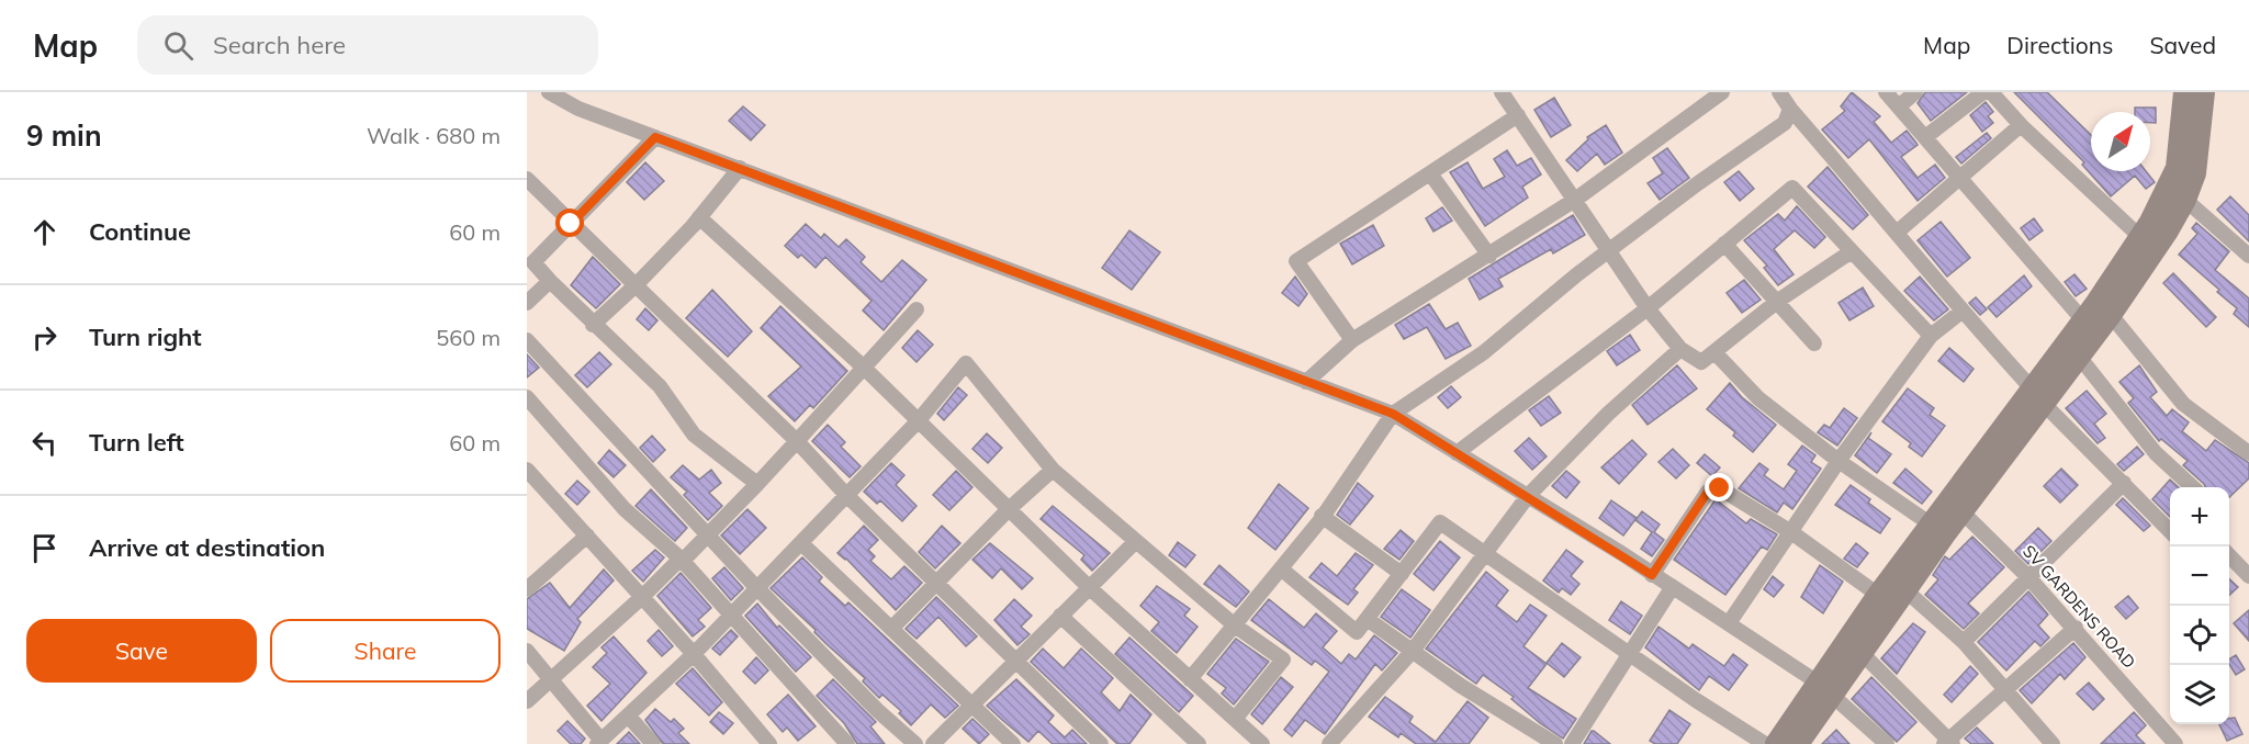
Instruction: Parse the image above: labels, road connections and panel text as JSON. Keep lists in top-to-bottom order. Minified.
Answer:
{"streets":{"street":["SV GARDENS ROAD"]},"north":"top right","page":{"header":"Map","search":"Search here","nav":["Map","Directions","Saved"],"heading":["9 min","Walk · 680 m"],"list":[["Continue","60 m"],["Turn right","560 m"],["Turn left","60 m"],"Arrive at destination"],"map_buttons":["+","−"],"buttons":["Save","Share"]}}
